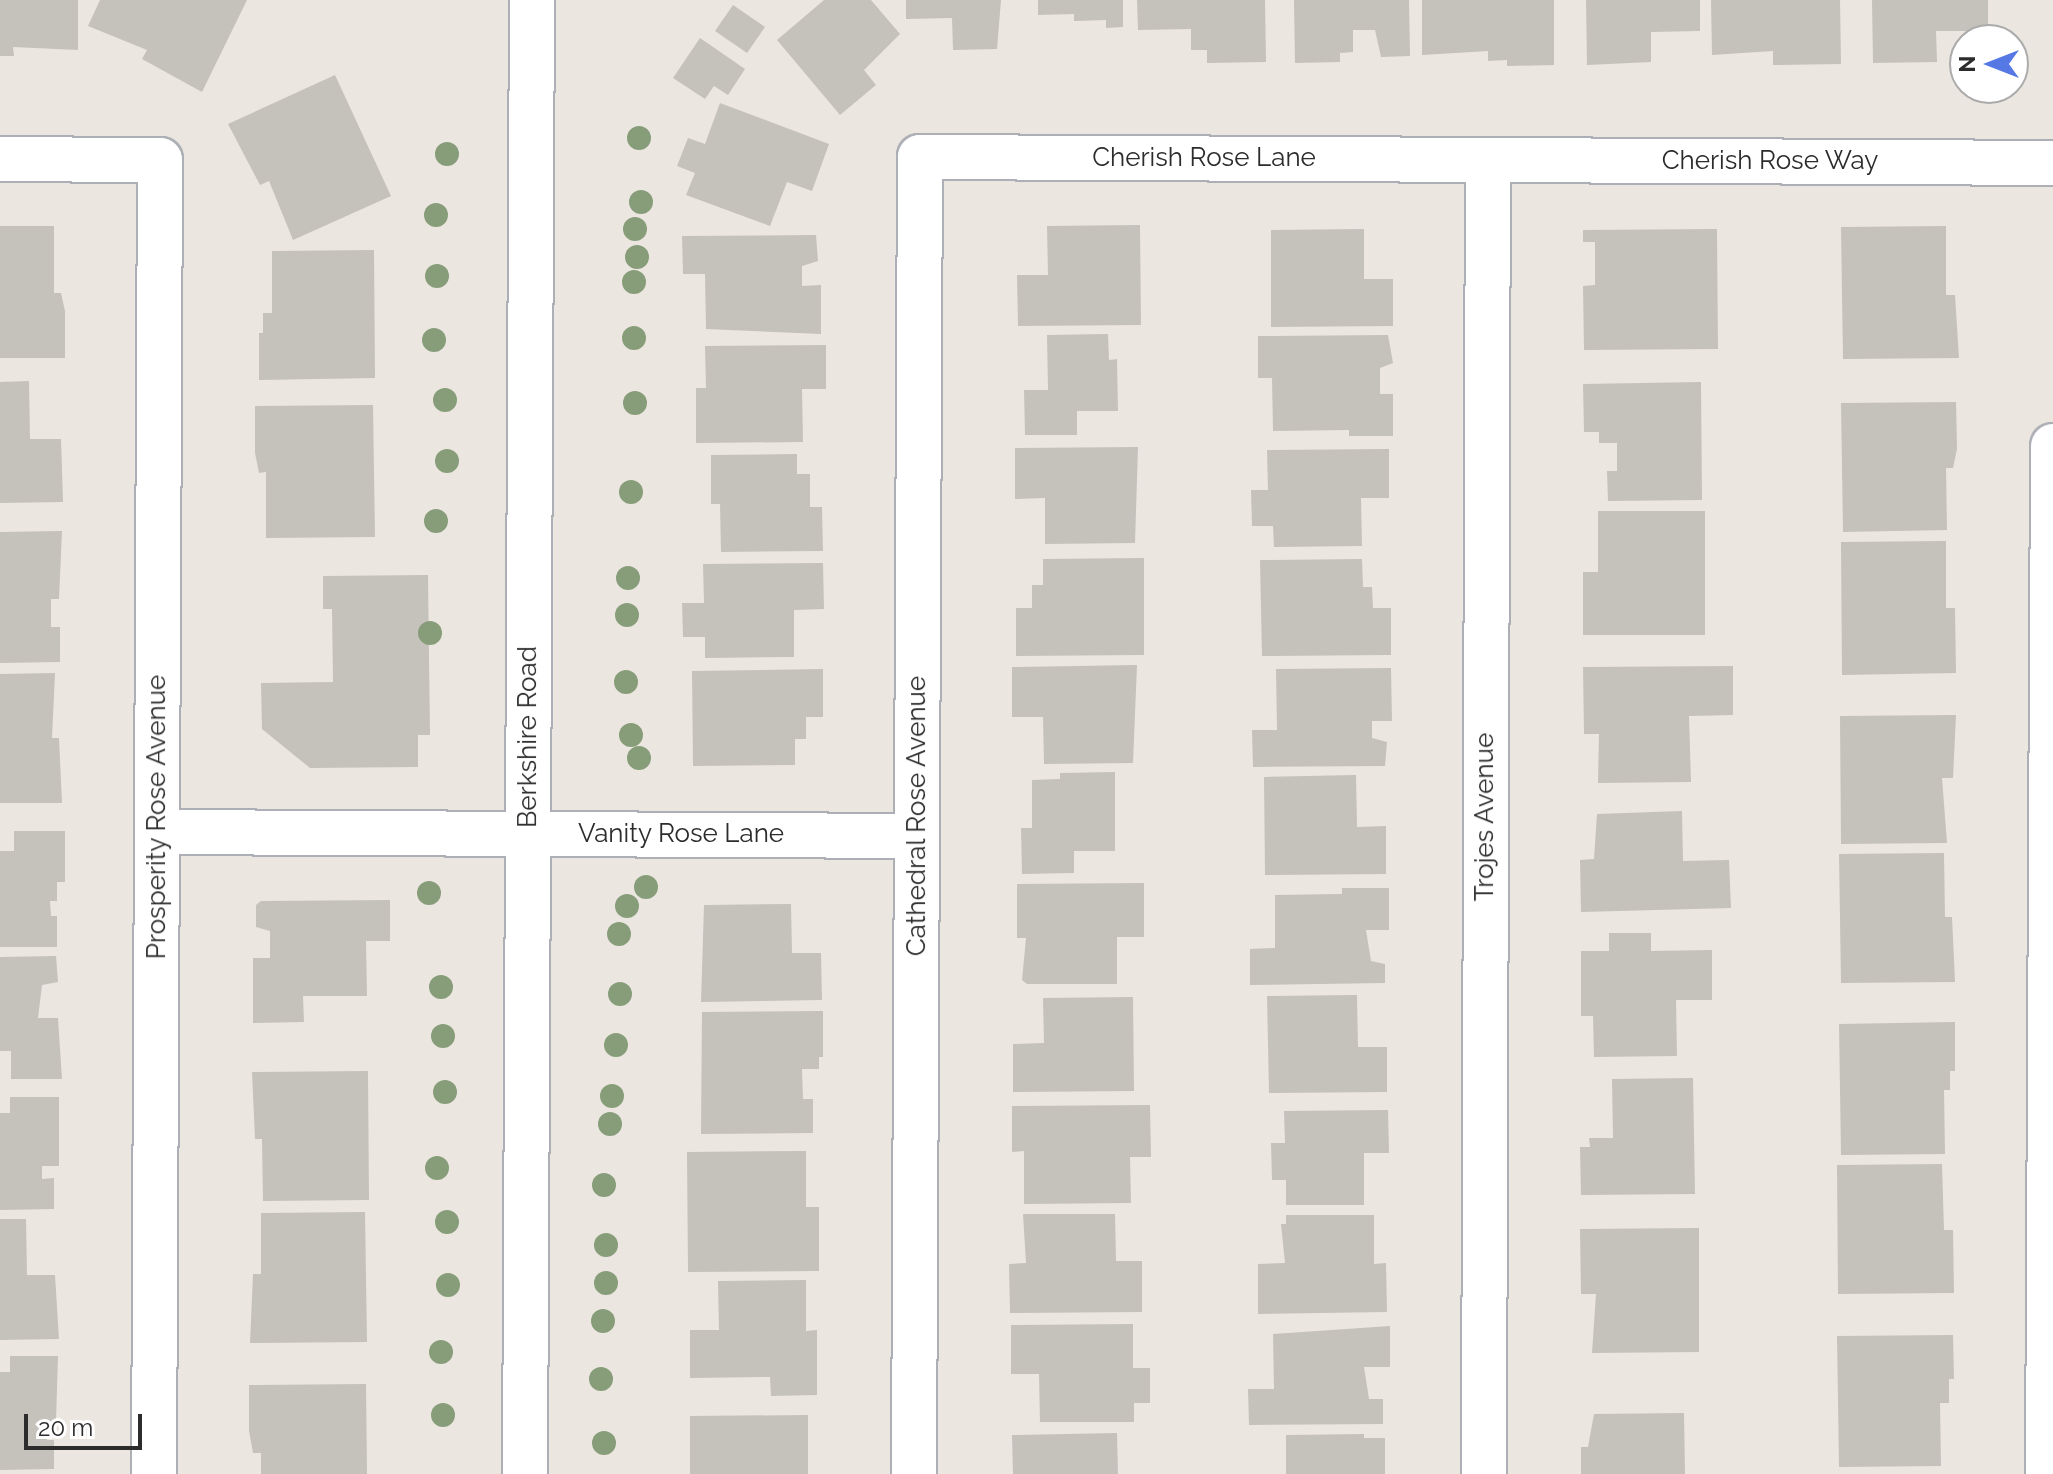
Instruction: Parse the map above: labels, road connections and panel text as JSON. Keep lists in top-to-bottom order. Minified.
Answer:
{"streets":{"street":["Cherish Rose Lane","Cherish Rose Way","Berkshire Road","Cathedral Rose Avenue","Prosperity Rose Avenue","Trojes Avenue","Vanity Rose Lane"]},"crossings":[["Cherish Rose Lane","Cherish Rose Way"],["Cherish Rose Lane","Cathedral Rose Avenue"],["Cherish Rose Lane","Trojes Avenue"],["Cherish Rose Way","Trojes Avenue"],["Berkshire Road","Vanity Rose Lane"],["Cathedral Rose Avenue","Vanity Rose Lane"],["Prosperity Rose Avenue","Vanity Rose Lane"]],"scale_bar":"20 m","north":"left"}
